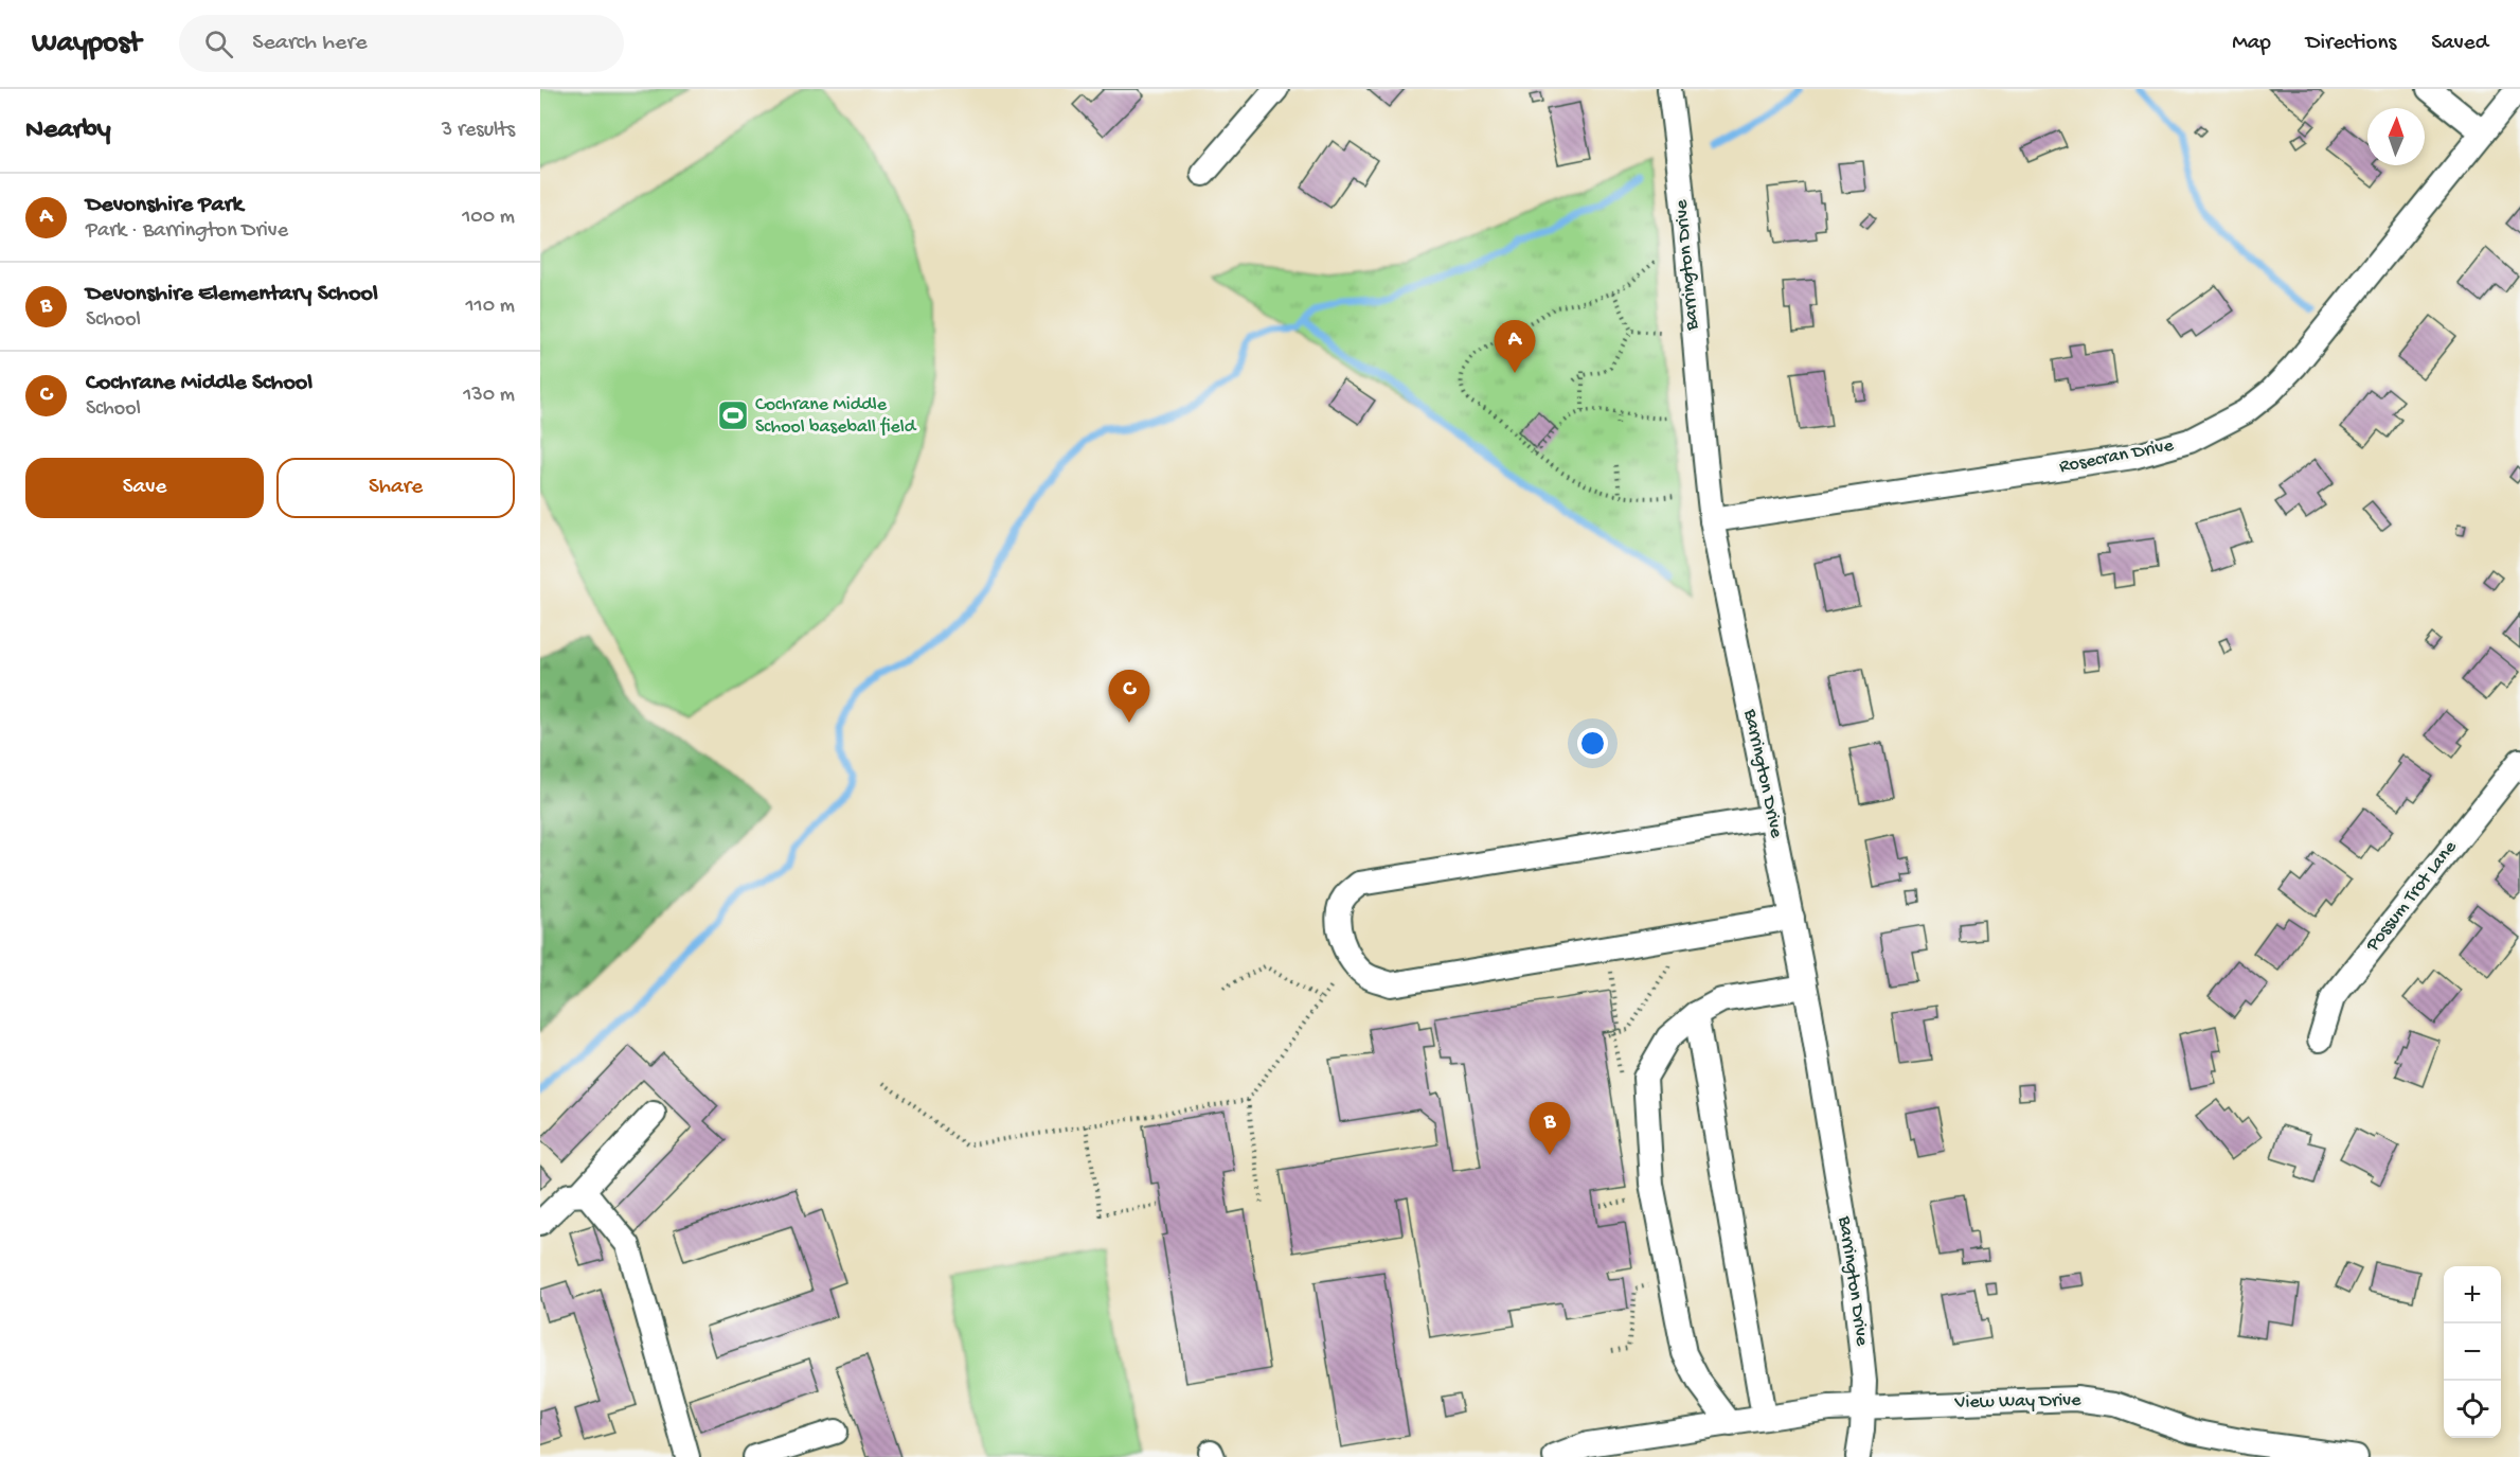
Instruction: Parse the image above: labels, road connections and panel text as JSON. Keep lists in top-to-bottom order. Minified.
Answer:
{"streets":{"street":["Barrington Drive","Rosecran Drive","Possum Trot Lane","View Way Drive"]},"crossings":[["Barrington Drive","Rosecran Drive"],["Barrington Drive","View Way Drive"]],"places":{"sports":["Cochrane Middle School baseball field"]},"north":"top","page":{"header":"Waypost","search":"Search here","nav":["Map","Directions","Saved"],"heading":["Nearby","3 results"],"list":[{"mark":"A","name":"Devonshire Park","note":"Park · Barrington Drive","value":"100 m"},{"mark":"B","name":"Devonshire Elementary School","note":"School","value":"110 m"},{"mark":"C","name":"Cochrane Middle School","note":"School","value":"130 m"}],"pins":["A","C","B"],"buttons":["Save","Share"],"map_buttons":["+","−"]}}
